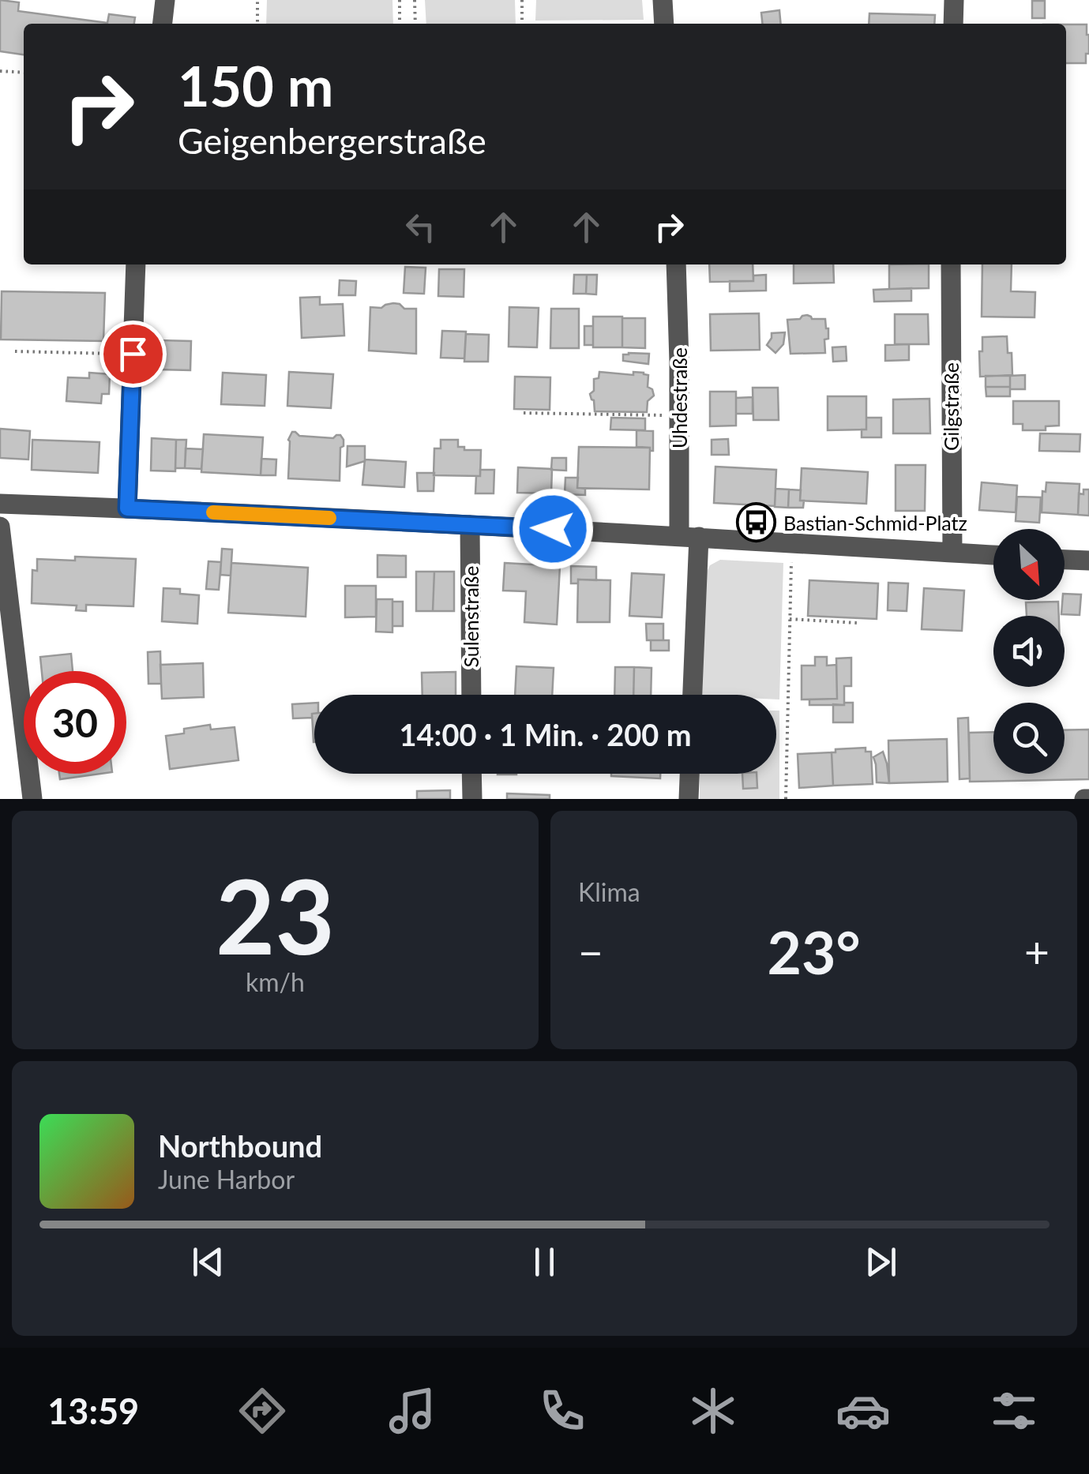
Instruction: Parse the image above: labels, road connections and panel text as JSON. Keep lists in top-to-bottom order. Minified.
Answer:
{"streets":{"street":["Uhdestraße","Gilgstraße","Sulenstraße"]},"places":{"bus stop":["Bastian-Schmid-Platz"]},"north":"bottom right","page":{"turn":["150 m","Geigenbergerstraße"],"limit":"30","trip":"14:00 · 1 Min. · 200 m","tile":[["23","km/h"],"Klima"],"heat":["−","23°","+"],"song":["Northbound","June Harbor"],"tabs":"13:59"}}
